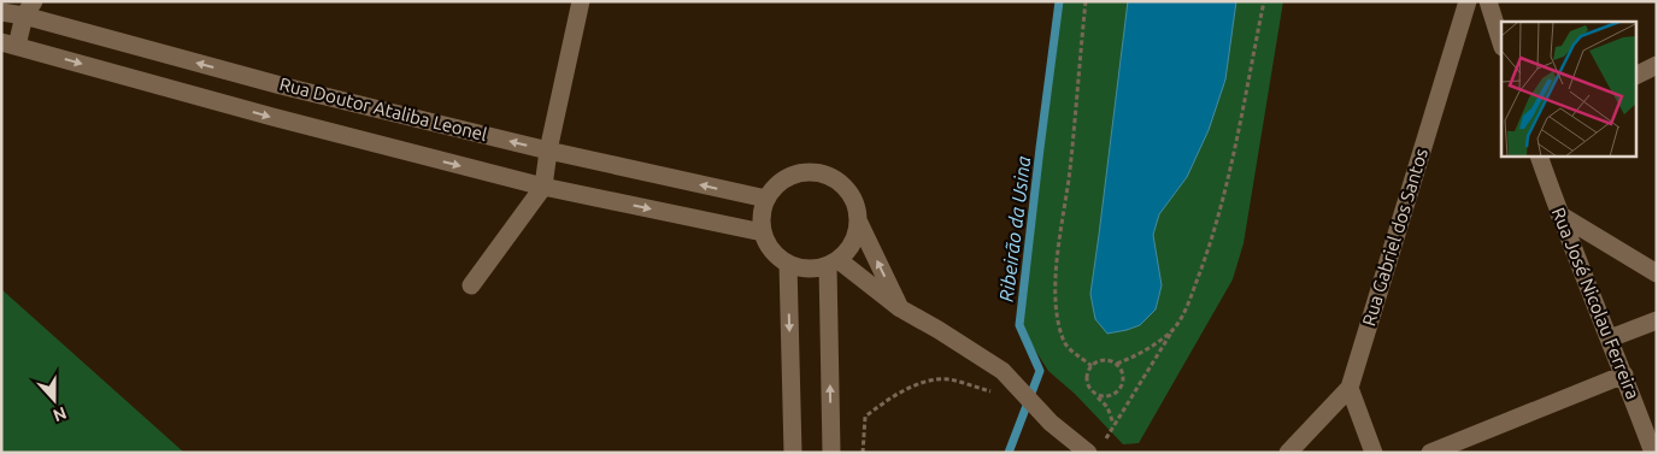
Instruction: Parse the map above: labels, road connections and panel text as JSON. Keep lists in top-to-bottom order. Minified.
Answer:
{"streets":{"street":["Rua Doutor Ataliba Leonel","Rua Gabriel dos Santos","Rua José Nicolau Ferreira"]},"water":["Ribeirão da Usina"],"north":"bottom"}
